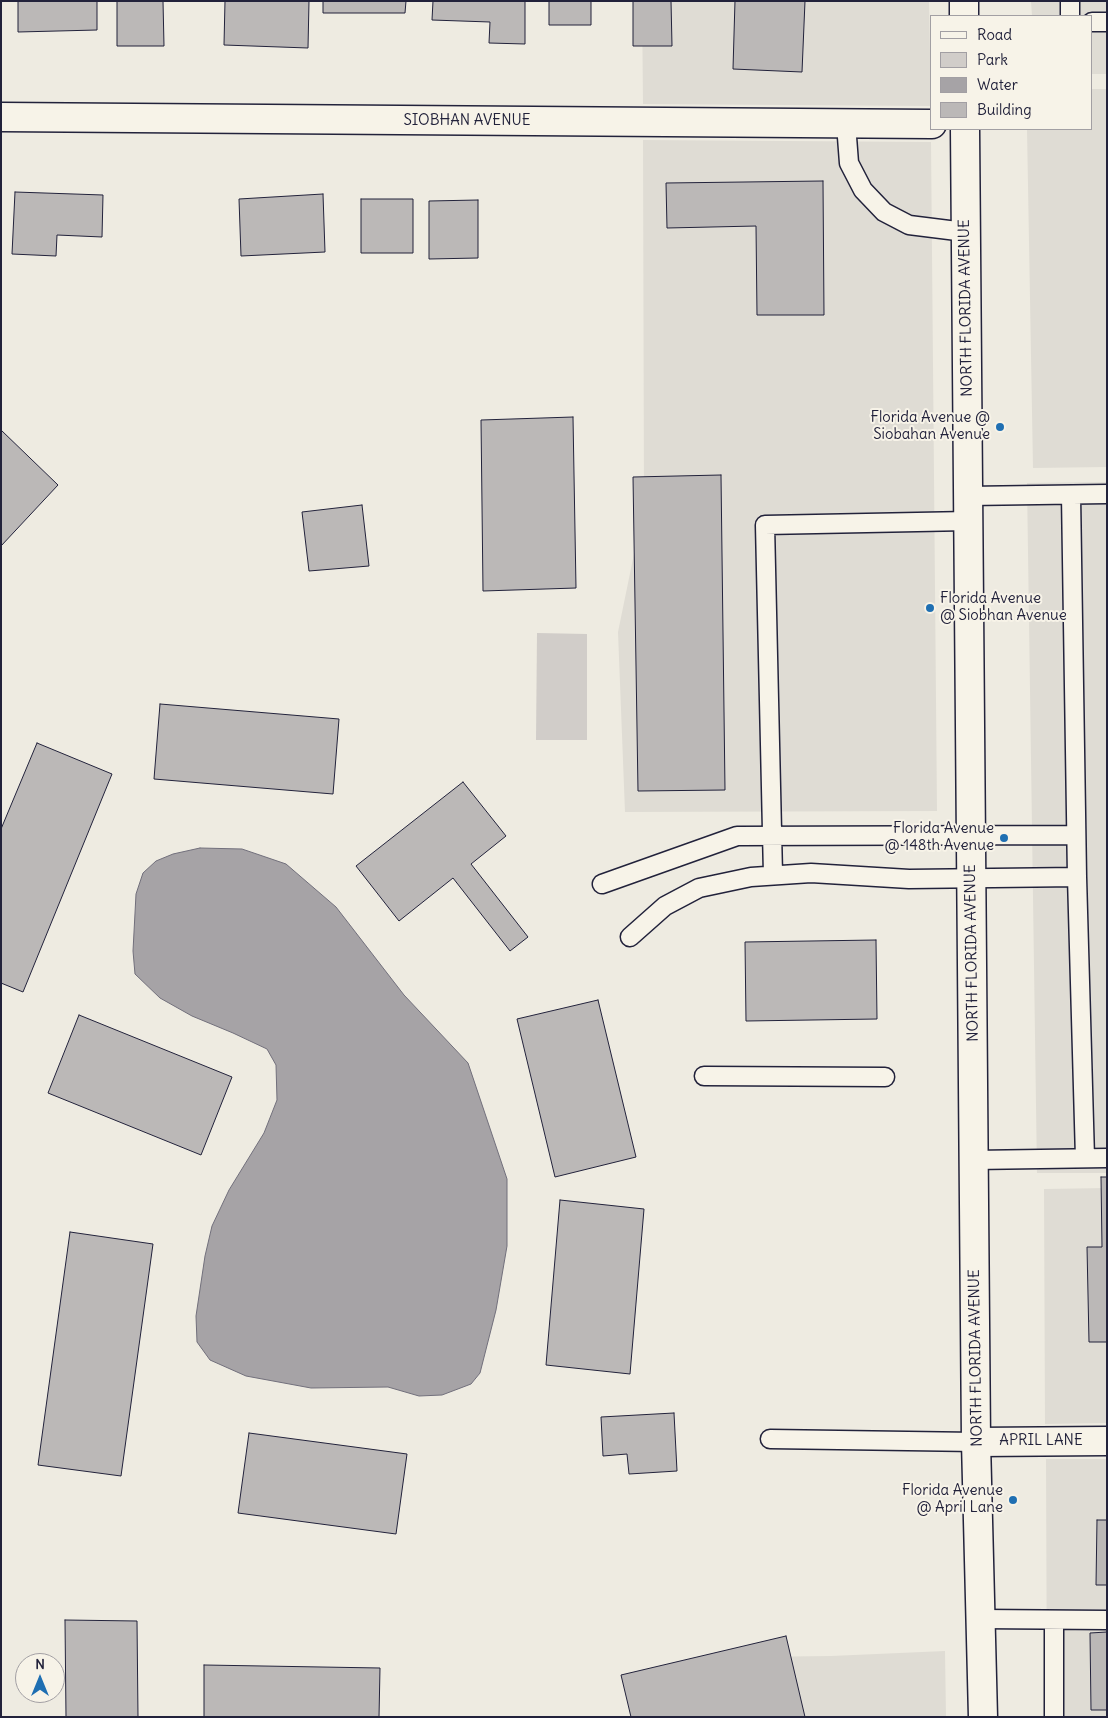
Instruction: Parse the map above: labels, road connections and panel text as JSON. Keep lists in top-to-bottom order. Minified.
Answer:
{"streets":{"main road":["SIOBHAN AVENUE","NORTH FLORIDA AVENUE","APRIL LANE"]},"crossings":[["NORTH FLORIDA AVENUE","APRIL LANE"]],"places":["Florida Avenue @ Siobahan Avenue","Florida Avenue @ Siobhan Avenue","Florida Avenue @ 148th Avenue","Florida Avenue @ April Lane"],"legend":["Road","Park","Water","Building"],"north":"top"}
